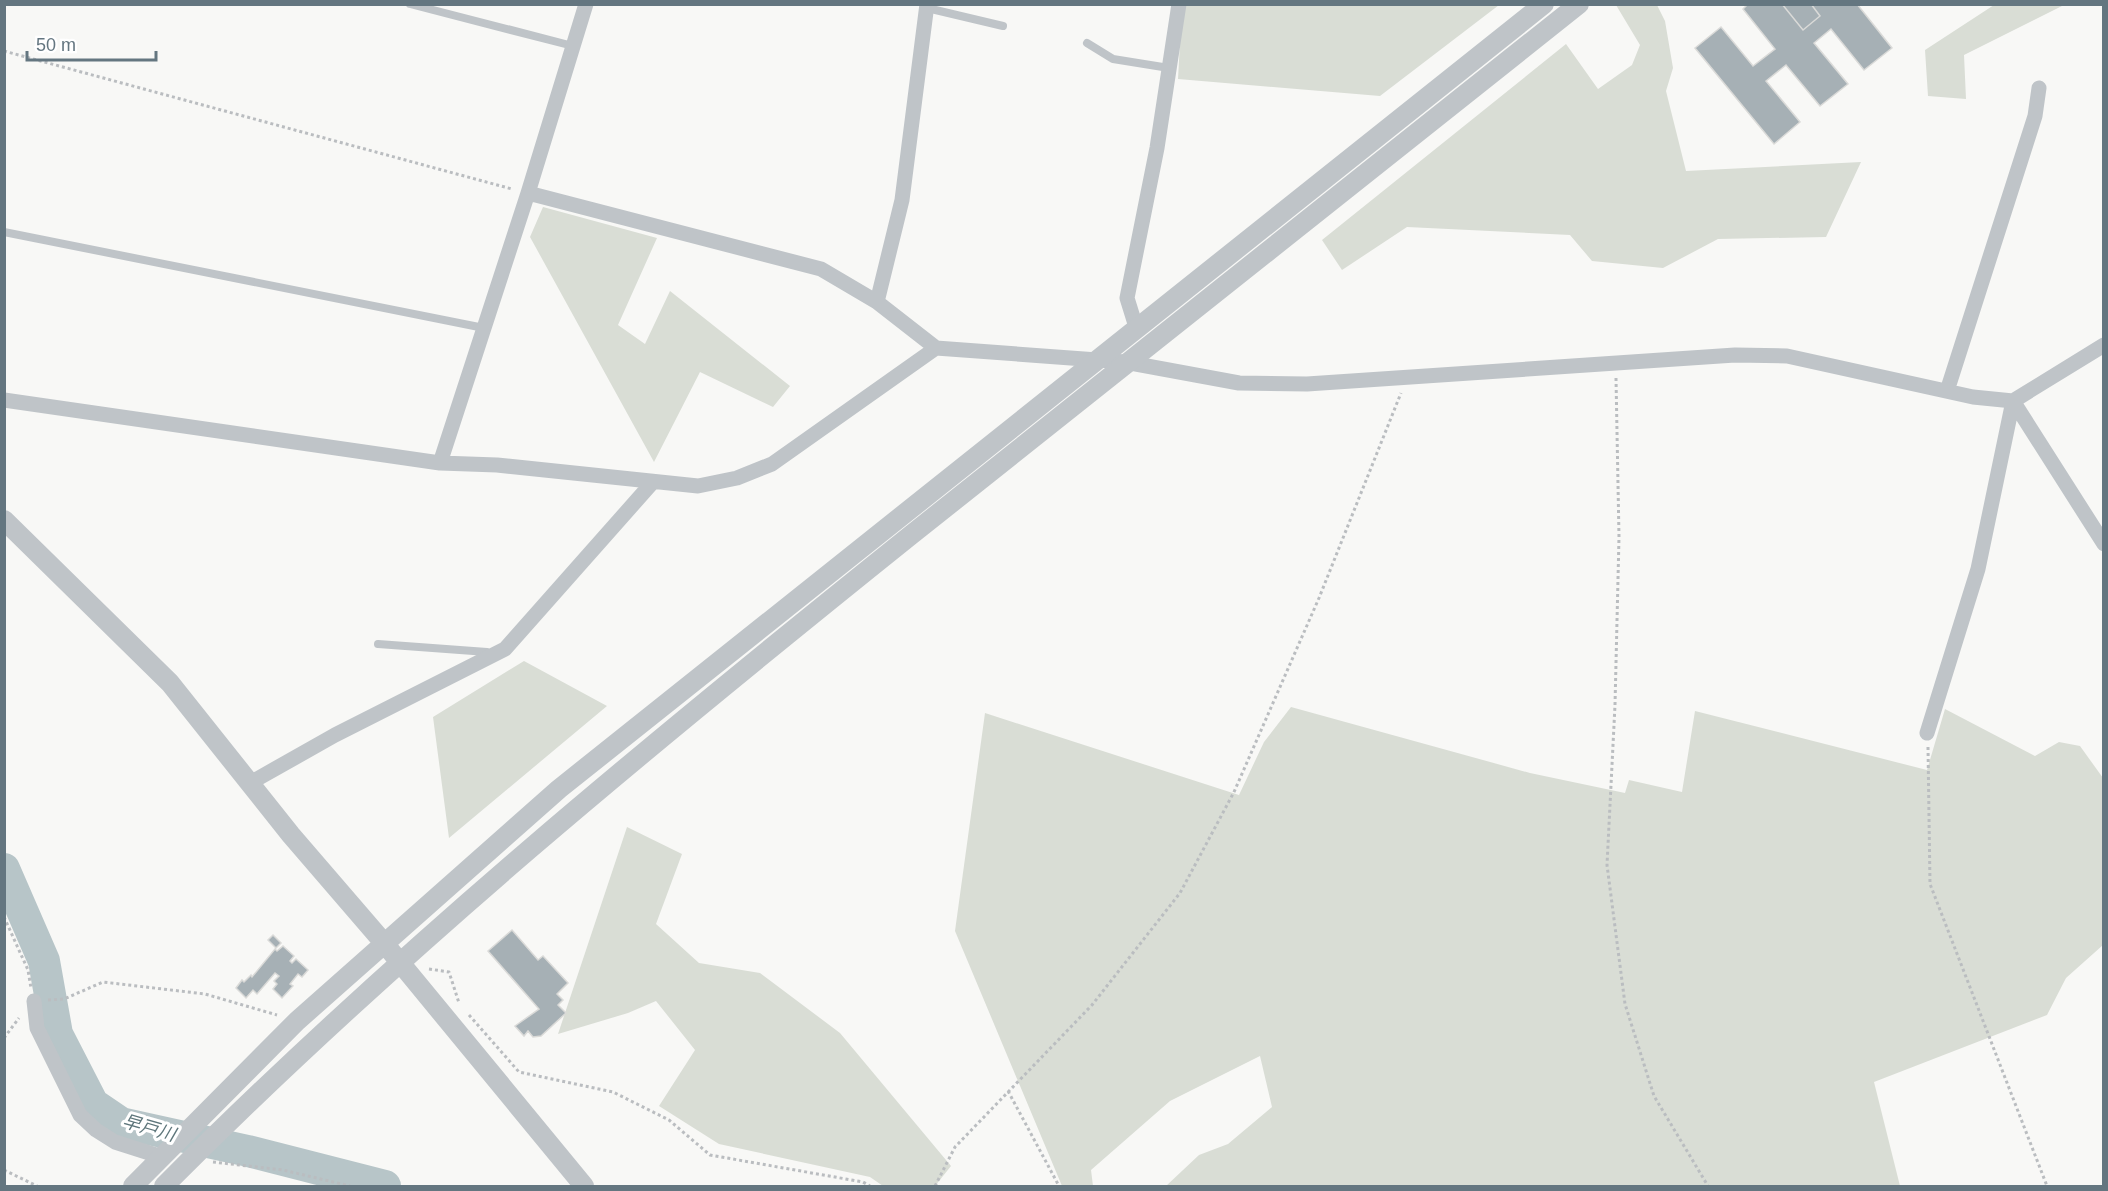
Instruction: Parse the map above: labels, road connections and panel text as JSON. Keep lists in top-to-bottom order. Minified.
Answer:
{"water":["早戸川"],"scale_bar":"50 m"}
